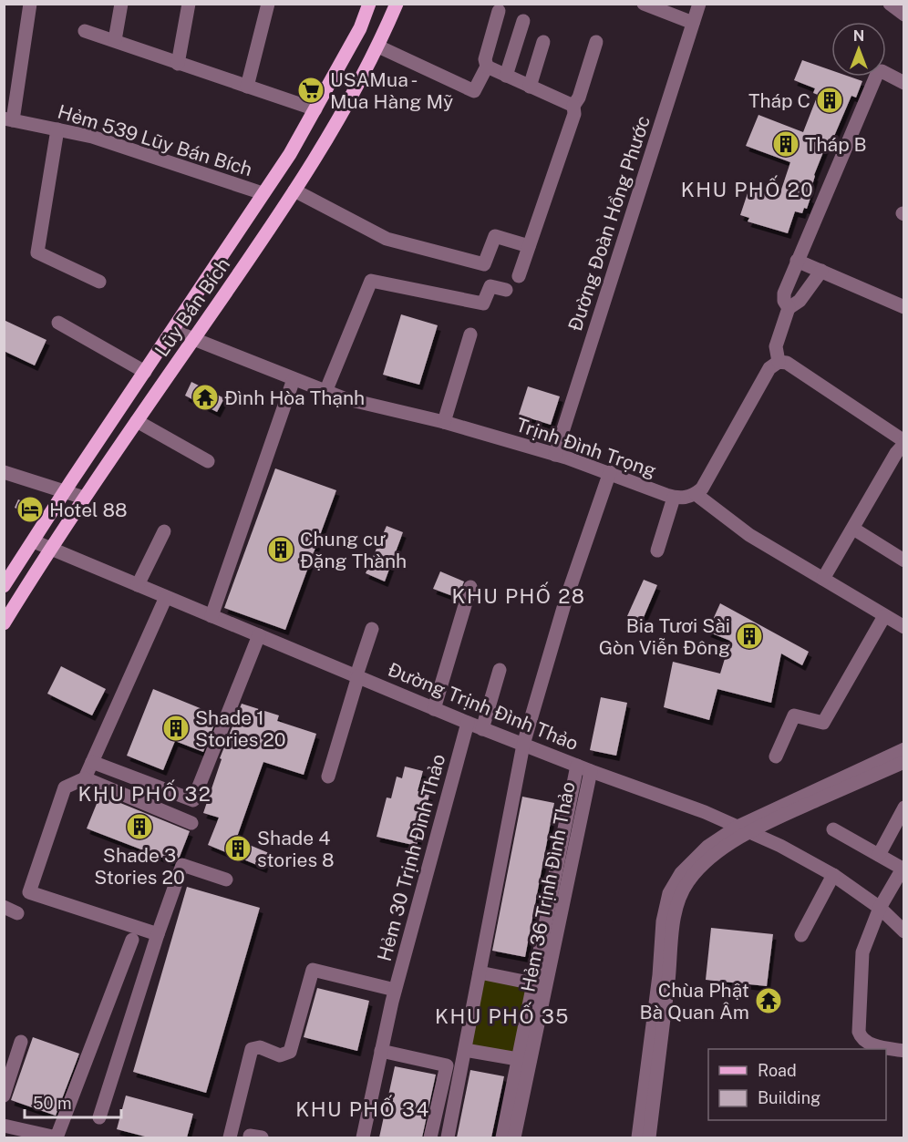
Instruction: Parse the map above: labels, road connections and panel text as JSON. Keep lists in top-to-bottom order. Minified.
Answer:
{"streets":{"main road":["Lũy Bán Bích"],"street":["Hẻm 539 Lũy Bán Bích","Đường Đoàn Hồng Phước","Trịnh Đình Trọng","Đường Trịnh Đình Thảo","Hẻm 30 Trịnh Đình Thảo","Hẻm 36 Trịnh Đình Thảo"]},"crossings":[["Hẻm 539 Lũy Bán Bích","Lũy Bán Bích"],["Đường Đoàn Hồng Phước","Trịnh Đình Trọng"],["Lũy Bán Bích","Trịnh Đình Trọng"],["Lũy Bán Bích","Đường Trịnh Đình Thảo"],["Đường Trịnh Đình Thảo","Hẻm 30 Trịnh Đình Thảo"],["Đường Trịnh Đình Thảo","Hẻm 36 Trịnh Đình Thảo"]],"districts":["KHU PHỐ 20","KHU PHỐ 28","KHU PHỐ 32","KHU PHỐ 35","KHU PHỐ 34"],"places":{"supermarket":["USAMua - Mua Hàng Mỹ"],"building":["Tháp C","Tháp B","Chung cư Đặng Thành","Bia Tươi Sài Gòn Viễn Đông","Shade 1 Stories 20","Shade 3 Stories 20","Shade 4 stories 8"],"temple":["Đình Hòa Thạnh","Chùa Phật Bà Quan Âm"],"hotel":["Hotel 88"]},"legend":["Road","Building"],"scale_bar":"50 m","north":"top"}
